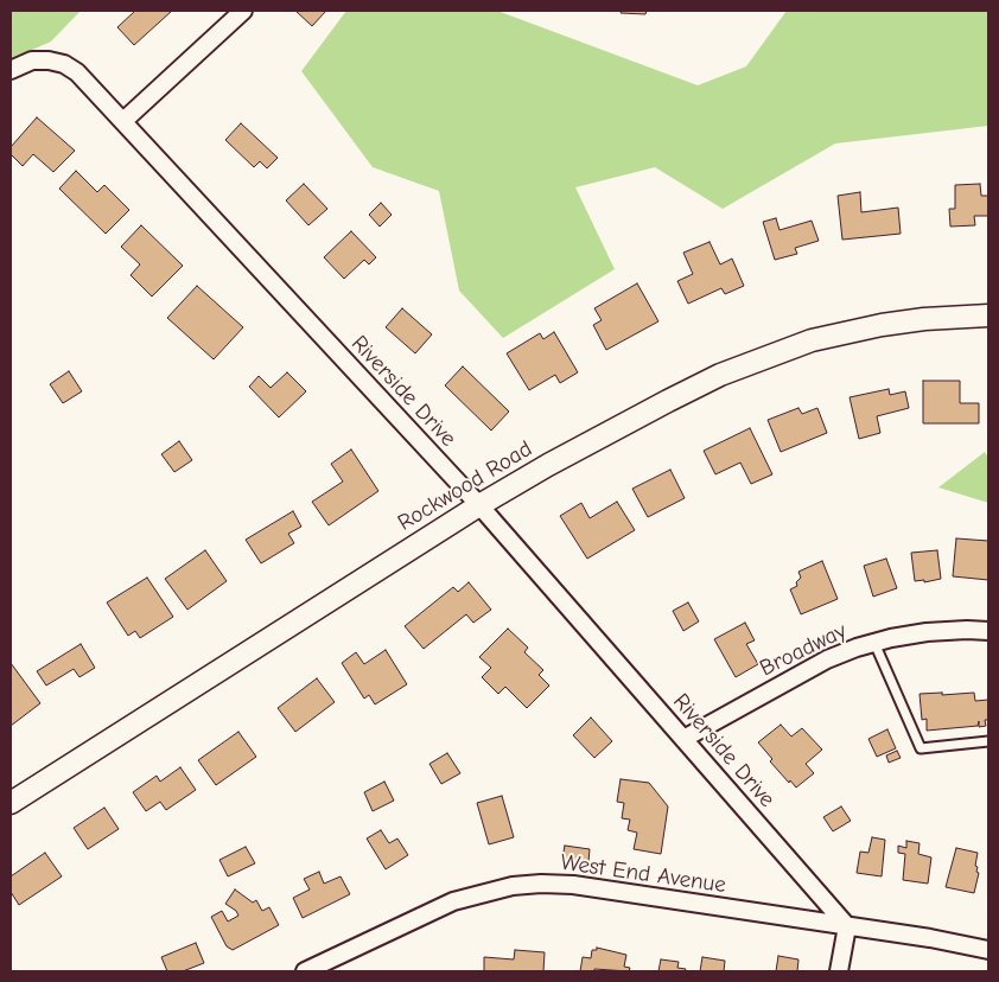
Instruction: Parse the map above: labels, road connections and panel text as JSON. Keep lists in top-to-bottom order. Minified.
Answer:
{"streets":{"street":["Riverside Drive","Rockwood Road","Broadway","West End Avenue"]},"crossings":[["Riverside Drive","Rockwood Road"],["Riverside Drive","Broadway"],["Riverside Drive","West End Avenue"]]}
